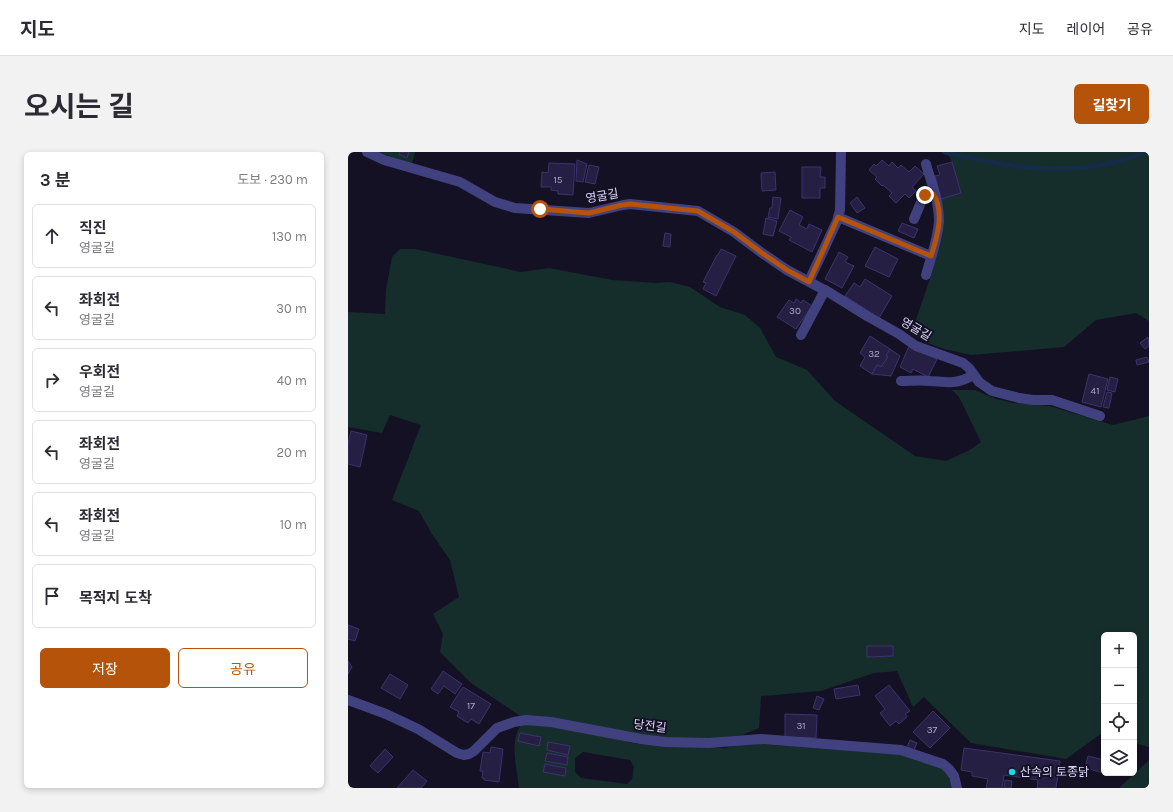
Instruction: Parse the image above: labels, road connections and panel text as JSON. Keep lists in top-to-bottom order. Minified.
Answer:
{"streets":{"lane":["영굴길","당전길"]},"places":["산속의 토종닭"],"house_numbers":["15","30","32","41","17","31","37"],"page":{"header":"지도","nav":["지도","레이어","공유"],"title":"오시는 길","buttons":["길찾기",["저장","공유"]],"heading":["3 분","도보 · 230 m"],"list":[["직진","영굴길","130 m"],["좌회전","영굴길","30 m"],["우회전","영굴길","40 m"],["좌회전","영굴길","20 m"],["좌회전","영굴길","10 m"],"목적지 도착"],"map_buttons":["+","−"]}}
